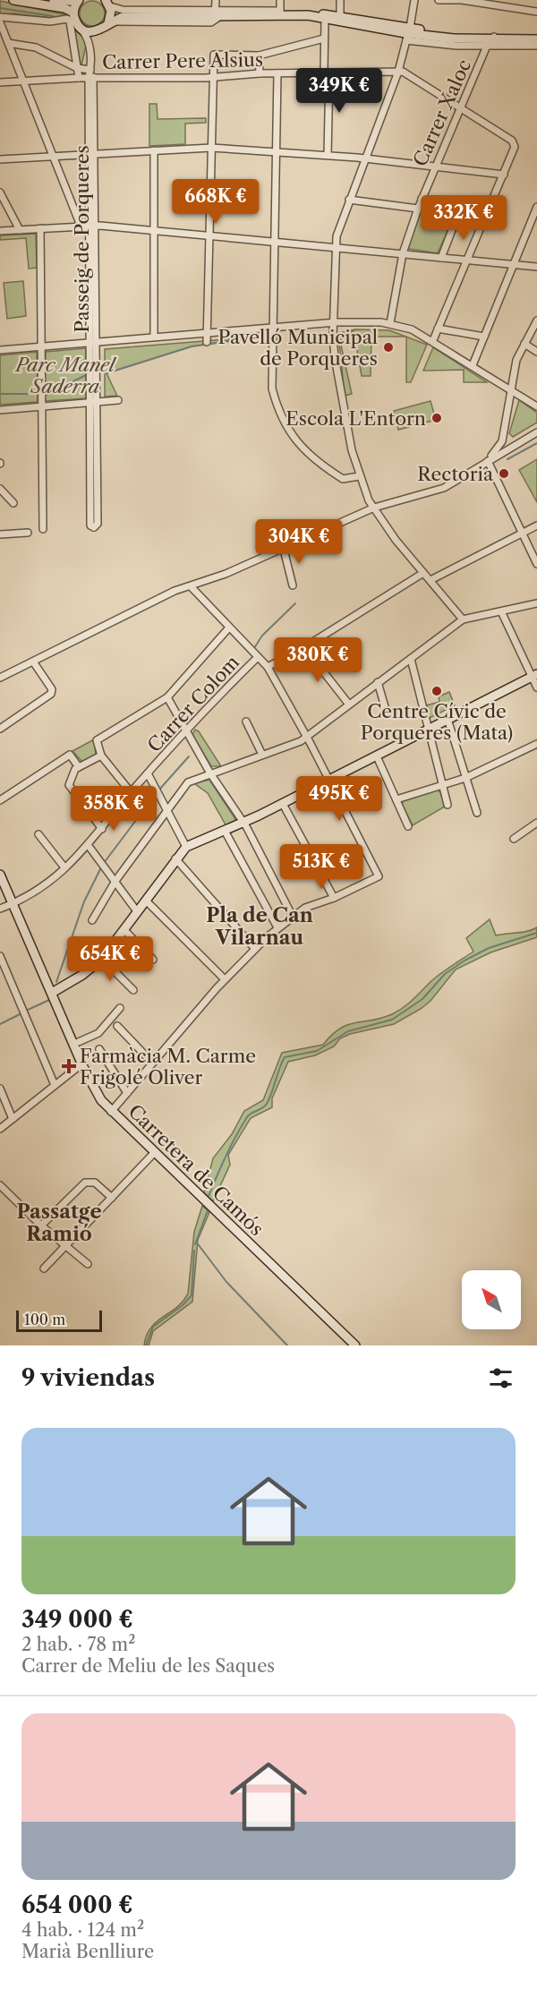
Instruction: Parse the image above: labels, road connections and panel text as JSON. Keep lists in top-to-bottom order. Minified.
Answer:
{"streets":{"street":["Carrer Pere Alsius","Carrer Xaloc","Passeig de Porqueres","Carrer Colom","Carretera de Camós"]},"crossings":[["Carrer Pere Alsius","Passeig de Porqueres"],["Carrer Colom","Carretera de Camós"]],"districts":["Pla de Can Vilarnau","Passatge Ramió"],"parks":["Parc Manel Saderra"],"places":{"other":["Pavelló Municipal de Porqueres","Escola L'Entorn","Rectoria","Centre Cívic de Porqueres (Mata)"],"health":["Farmàcia M. Carme Frigolé Oliver"]},"scale_bar":"100 m","north":"top left","page":{"price":["349K €","668K €","332K €","304K €","380K €","495K €","358K €","513K €","654K €"],"scale":"100 m","heading":"9 viviendas","list":[{"name":"349 000 €","note":"2 hab. · 78 m² · Carrer de Meliu de les Saques"},{"name":"654 000 €","note":"4 hab. · 124 m² · Marià Benlliure"}]}}
